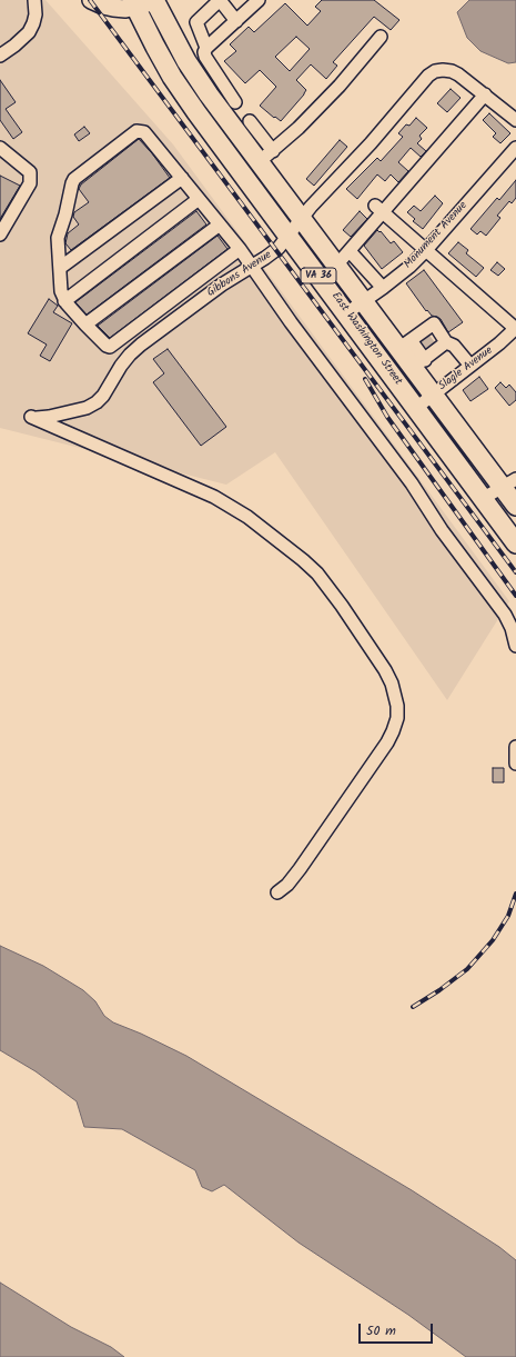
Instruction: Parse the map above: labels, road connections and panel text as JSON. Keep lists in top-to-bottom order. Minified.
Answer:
{"streets":{"highway":["VA 36","East Washington Street"],"street":["Monument Avenue","Gibbons Avenue","Slagle Avenue"]},"crossings":[["Monument Avenue","East Washington Street"],["Gibbons Avenue","East Washington Street"],["East Washington Street","Slagle Avenue"]],"scale_bar":"50 m"}
